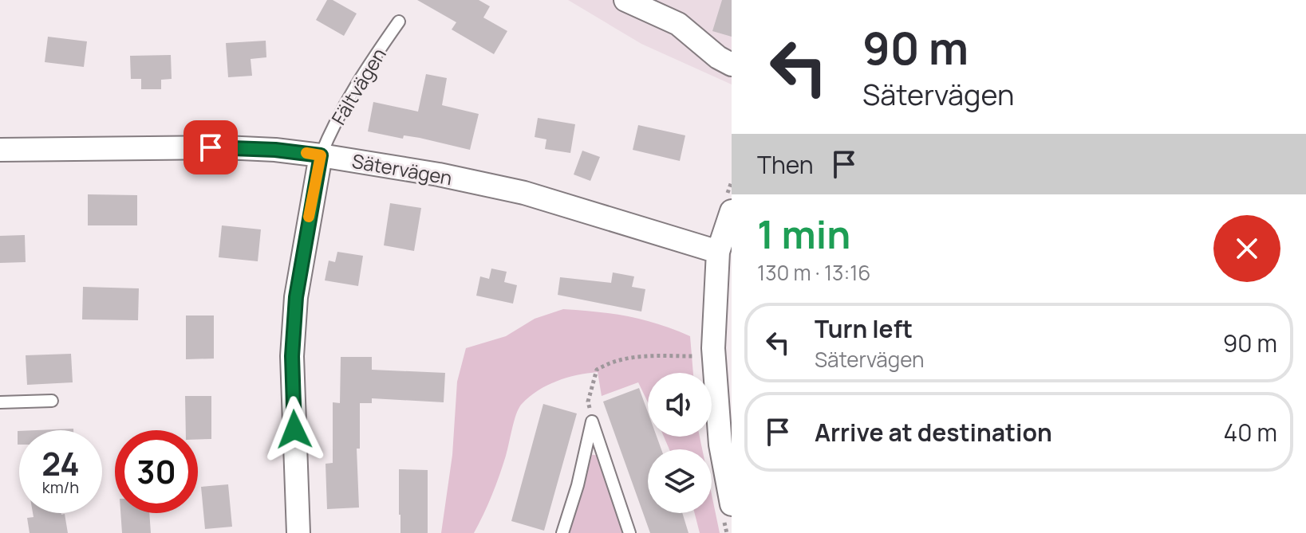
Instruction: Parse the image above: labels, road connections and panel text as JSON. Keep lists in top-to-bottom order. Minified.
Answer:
{"streets":{"street":["Fältvägen","Sätervägen"]},"crossings":[["Fältvägen","Sätervägen"]],"page":{"turn":["90 m","Sätervägen"],"then":"Then","heading":["1 min","130 m · 13:16"],"list":[{"name":"Turn left","note":"Sätervägen","value":"90 m"},{"name":"Arrive at destination","value":"40 m"}],"speed":"24 km/h","limit":"30"}}
